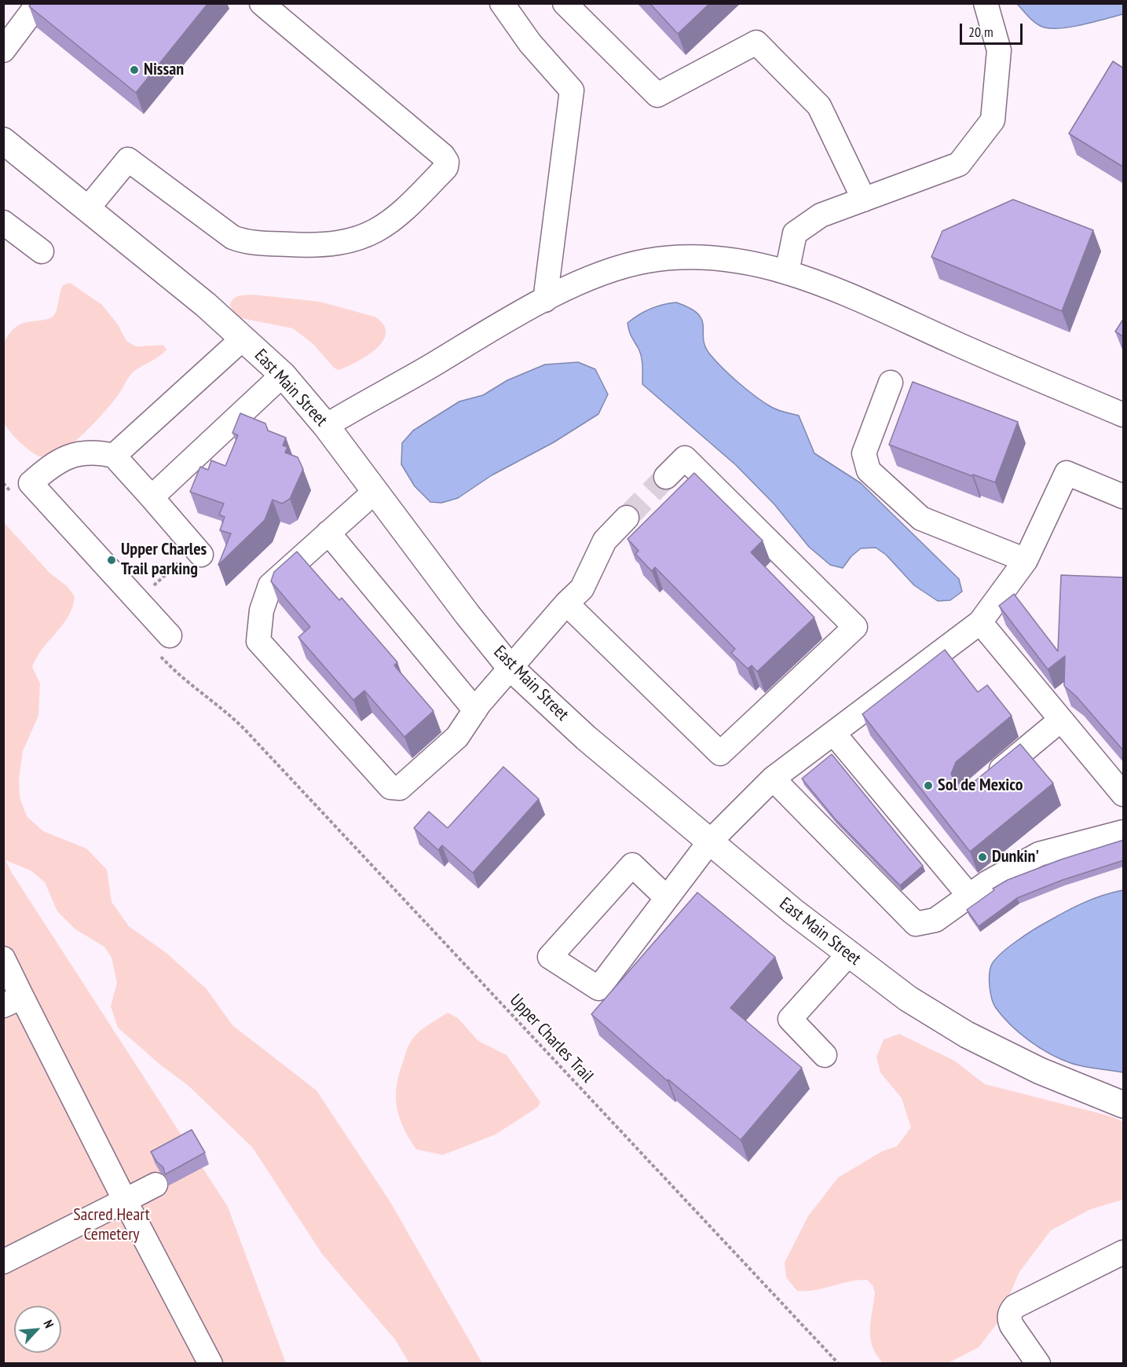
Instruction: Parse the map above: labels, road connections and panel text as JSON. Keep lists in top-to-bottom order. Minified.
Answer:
{"streets":{"main road":["East Main Street"],"path":["Upper Charles Trail"]},"parks":["Sacred Heart Cemetery"],"places":["Nissan","Upper Charles Trail parking","Sol de Mexico","Dunkin'"],"scale_bar":"20 m","north":"top right"}
